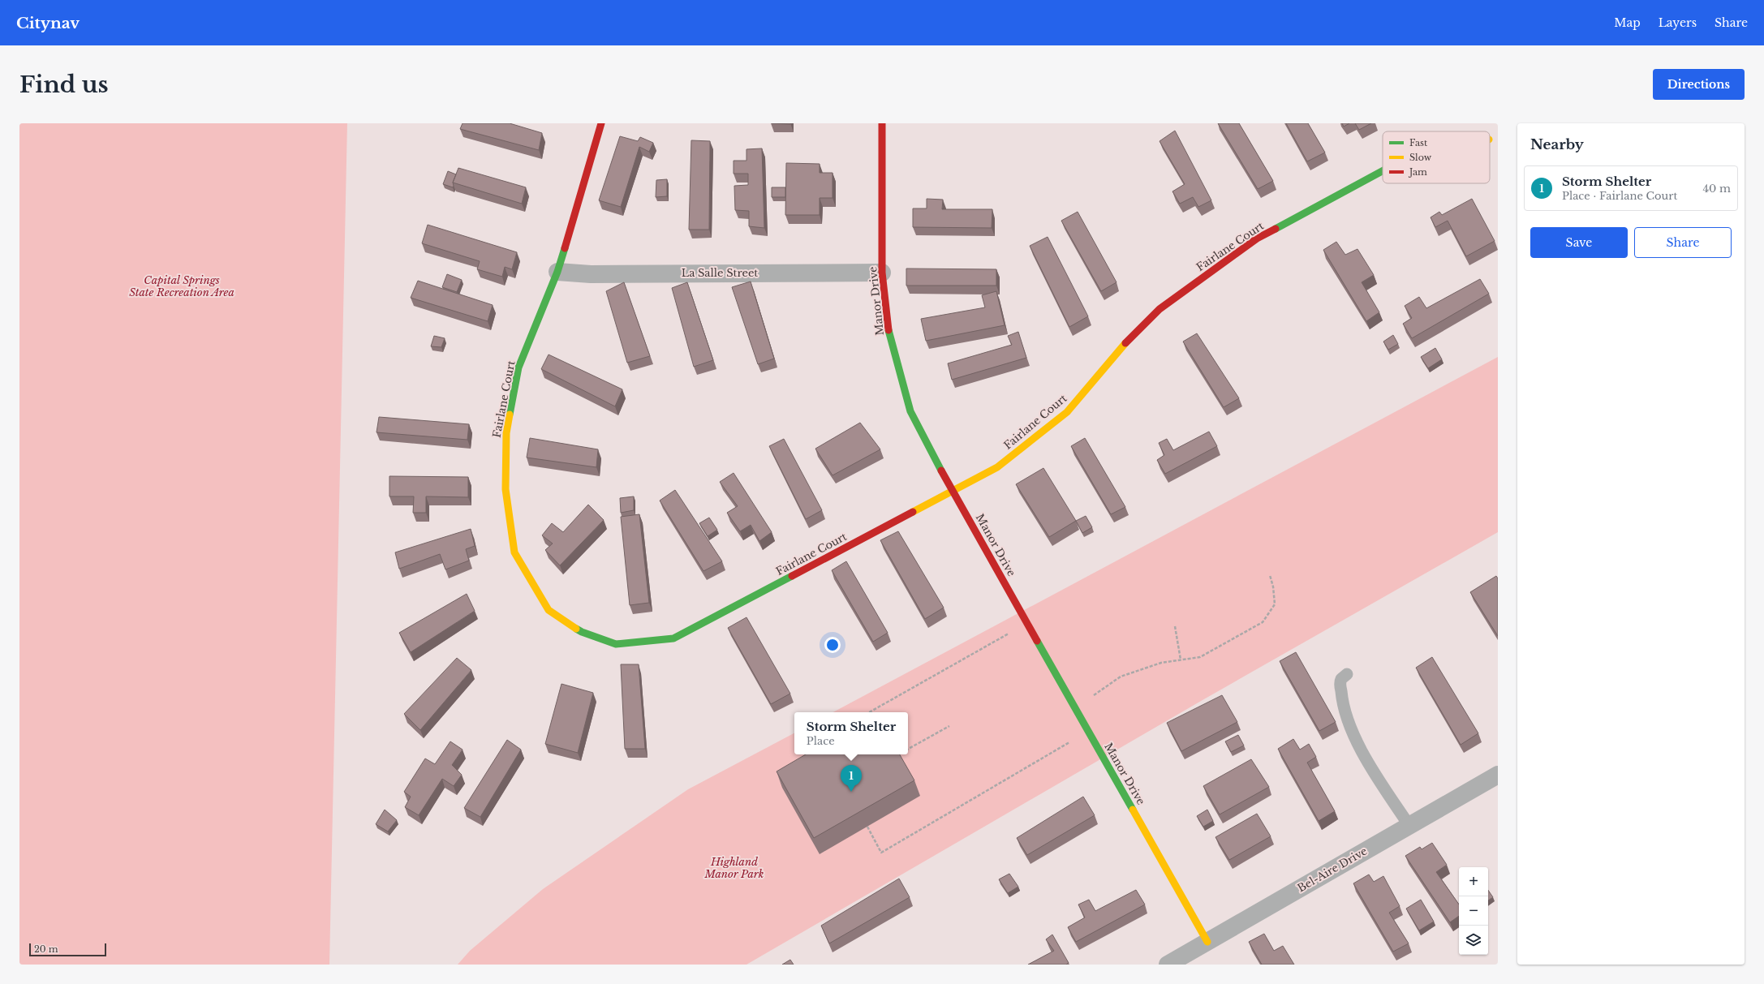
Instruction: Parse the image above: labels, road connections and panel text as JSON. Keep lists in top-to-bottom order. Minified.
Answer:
{"streets":{"street":["Fairlane Court","La Salle Street","Manor Drive","Bel-Aire Drive"]},"crossings":[["Fairlane Court","La Salle Street"],["Fairlane Court","Manor Drive"],["La Salle Street","Manor Drive"],["Manor Drive","Bel-Aire Drive"]],"parks":["Capital Springs State Recreation Area","Highland Manor Park"],"legend":["Fast","Slow","Jam"],"scale_bar":"20 m","page":{"header":"Citynav","nav":["Map","Layers","Share"],"buttons":["Directions",["Save","Share"]],"title":"Find us","heading":"Nearby","list":[{"mark":"1","name":"Storm Shelter","note":"Place · Fairlane Court","value":"40 m"}],"popup":["Storm Shelter","Place"],"pins":"1","map_buttons":["+","−"],"scale":"20 m"}}
